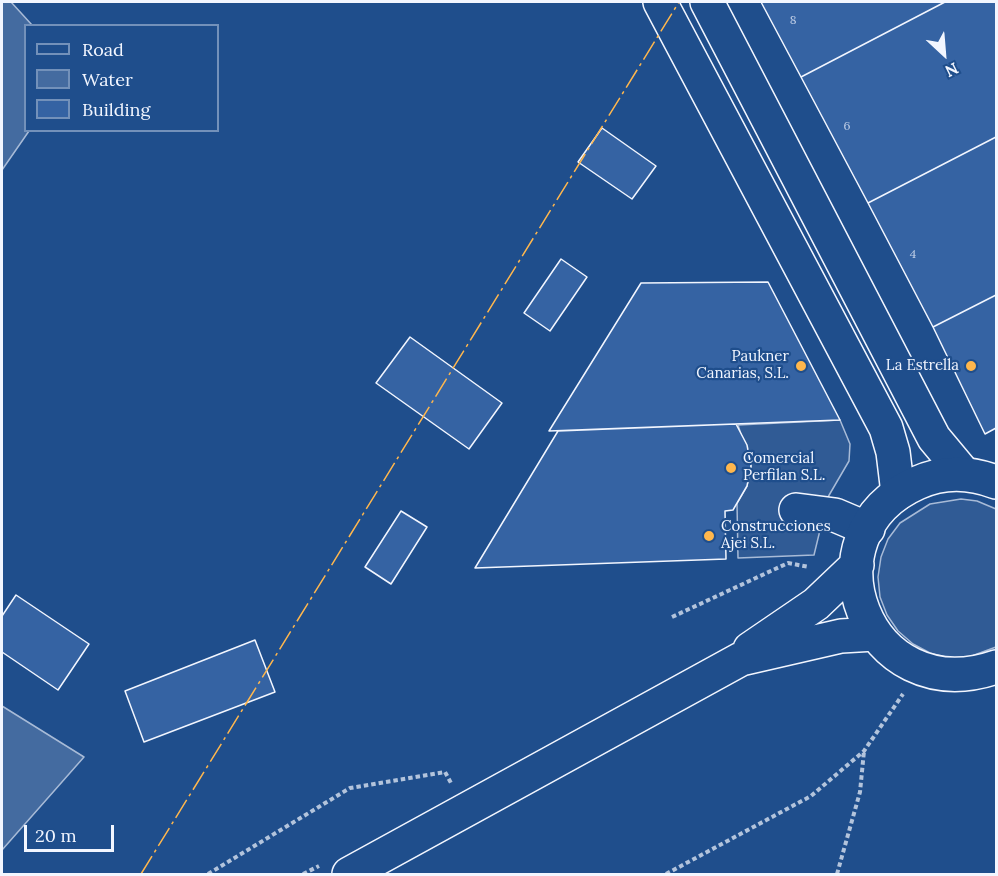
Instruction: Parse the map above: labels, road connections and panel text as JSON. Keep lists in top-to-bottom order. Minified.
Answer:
{"places":["Paukner Canarias, S.L.","La Estrella","Comercial Perfilan S.L.","Construcciones Ajei S.L."],"house_numbers":["8","6","4"],"legend":["Road","Water","Building"],"scale_bar":"20 m","north":"bottom right"}
